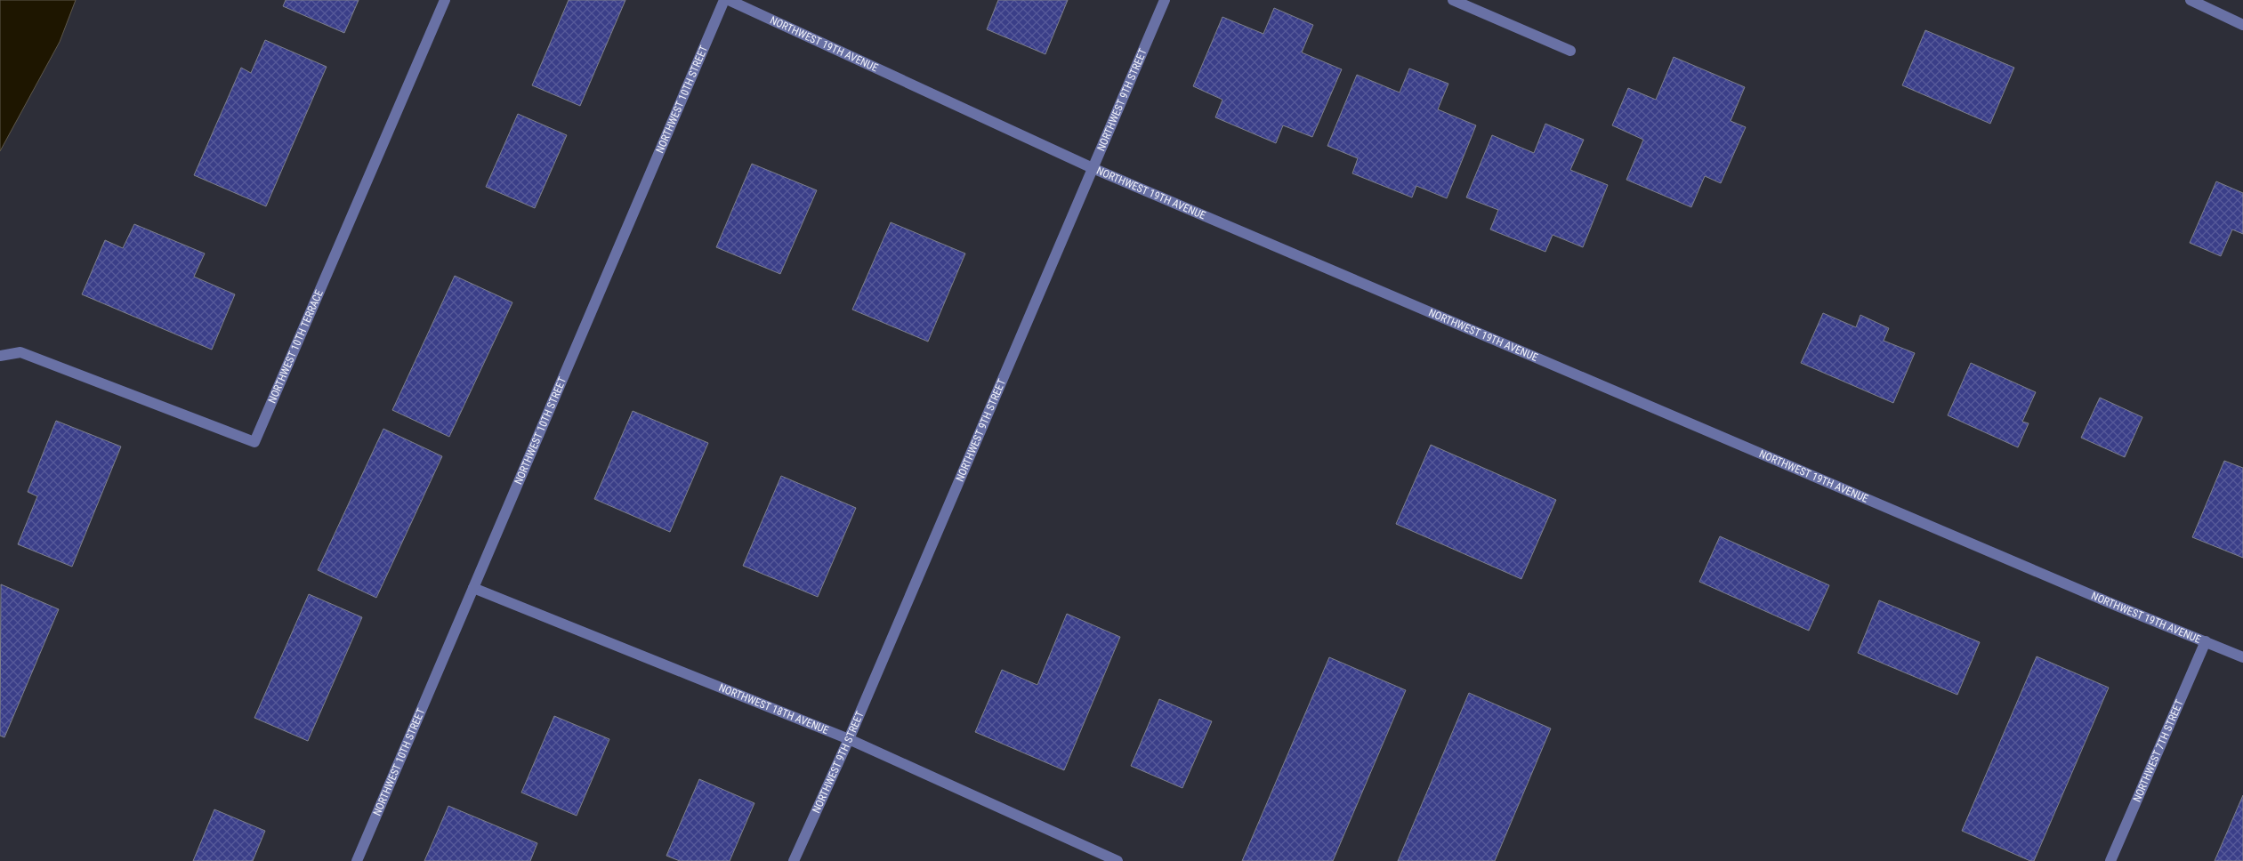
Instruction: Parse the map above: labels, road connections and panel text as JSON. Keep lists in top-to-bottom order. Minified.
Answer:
{"streets":{"street":["NORTHWEST 19TH AVENUE","NORTHWEST 10TH STREET","NORTHWEST 9TH STREET","NORTHWEST 10TH TERRACE","NORTHWEST 18TH AVENUE","NORTHWEST 7TH STREET"]},"crossings":[["NORTHWEST 19TH AVENUE","NORTHWEST 9TH STREET"],["NORTHWEST 19TH AVENUE","NORTHWEST 7TH STREET"],["NORTHWEST 10TH STREET","NORTHWEST 18TH AVENUE"],["NORTHWEST 9TH STREET","NORTHWEST 18TH AVENUE"]]}
